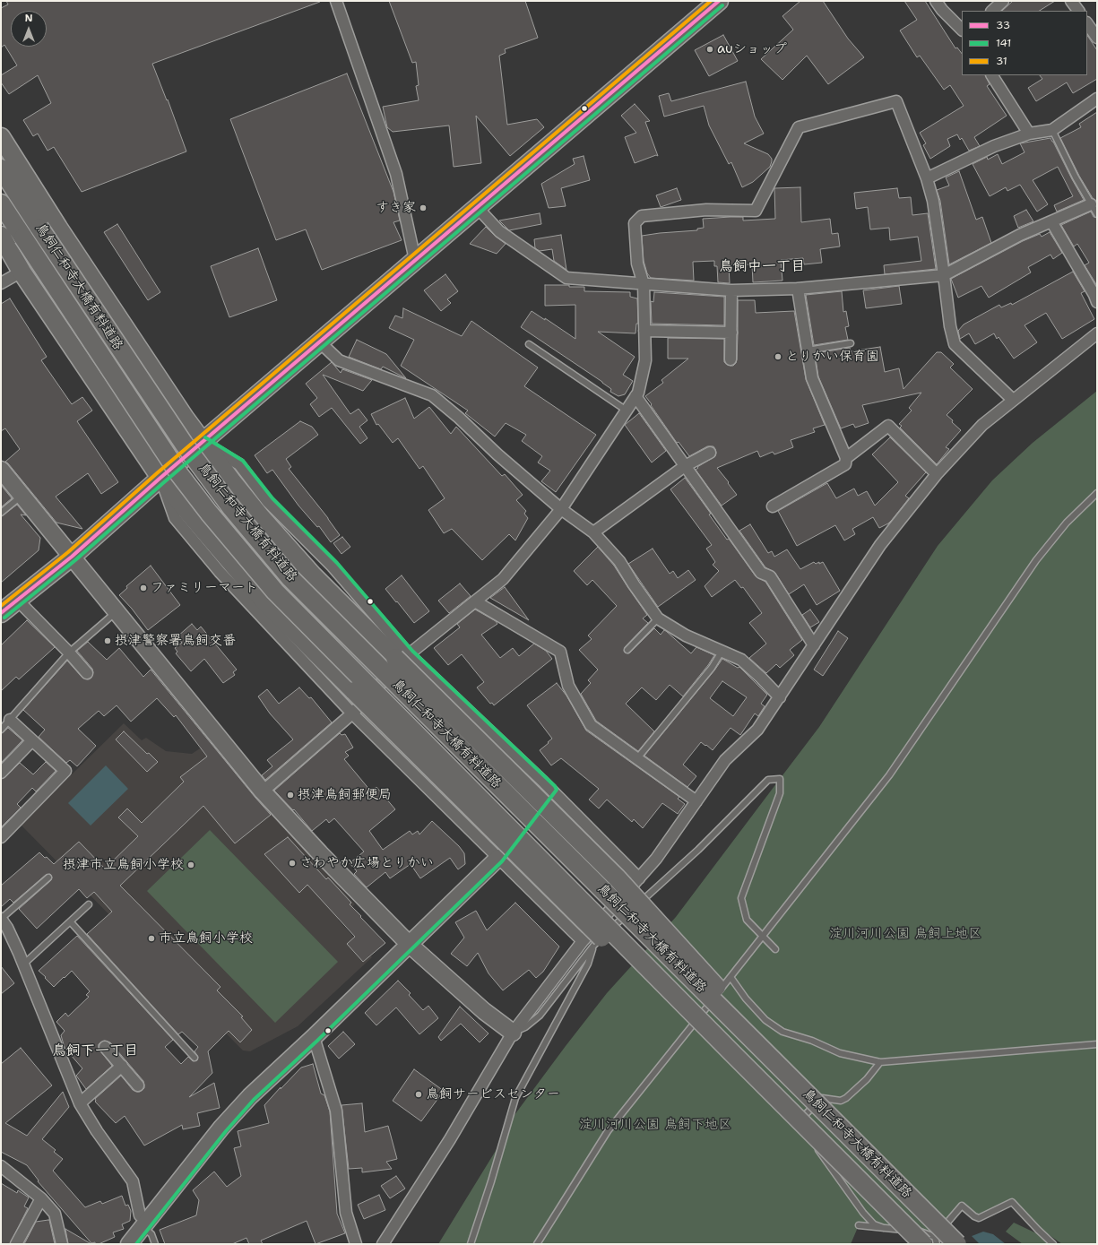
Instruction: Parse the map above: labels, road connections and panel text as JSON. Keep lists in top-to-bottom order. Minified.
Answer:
{"streets":{"main road":["鳥飼仁和寺大橋有料道路"]},"districts":["鳥飼中一丁目","鳥飼下一丁目"],"parks":["淀川河川公園 鳥飼上地区","淀川河川公園 鳥飼下地区"],"places":["auショップ","すき家","とりかい保育園","ファミリーマート","摂津警察署鳥飼交番","摂津鳥飼郵便局","さわやか広場とりかい","摂津市立鳥飼小学校","市立鳥飼小学校","鳥飼サービスセンター"],"lines":["transit line 33","transit line 31","transit line 141"],"legend":["33","141","31"],"north":"top"}
